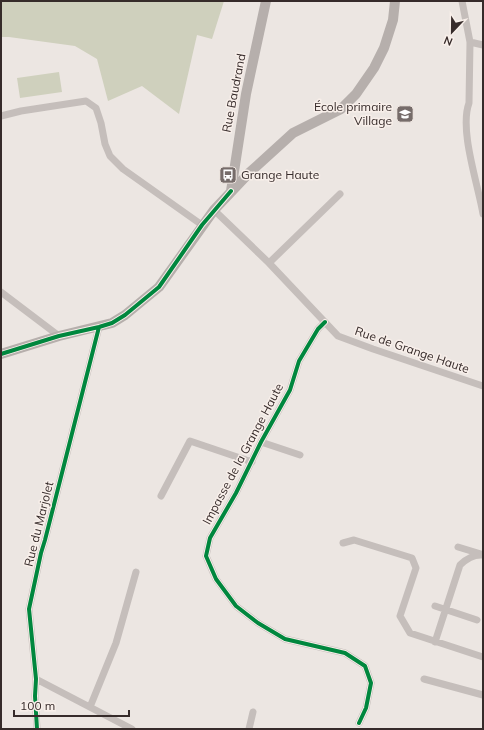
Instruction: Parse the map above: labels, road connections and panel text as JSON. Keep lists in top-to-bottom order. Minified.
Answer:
{"streets":{"street":["Rue Baudrand","Rue de Grange Haute","Impasse de la Grange Haute","Rue du Marjolet"]},"crossings":[["Rue de Grange Haute","Impasse de la Grange Haute"]],"places":{"school or university":["École primaire Village"],"bus stop":["Grange Haute"]},"scale_bar":"100 m","north":"bottom"}
